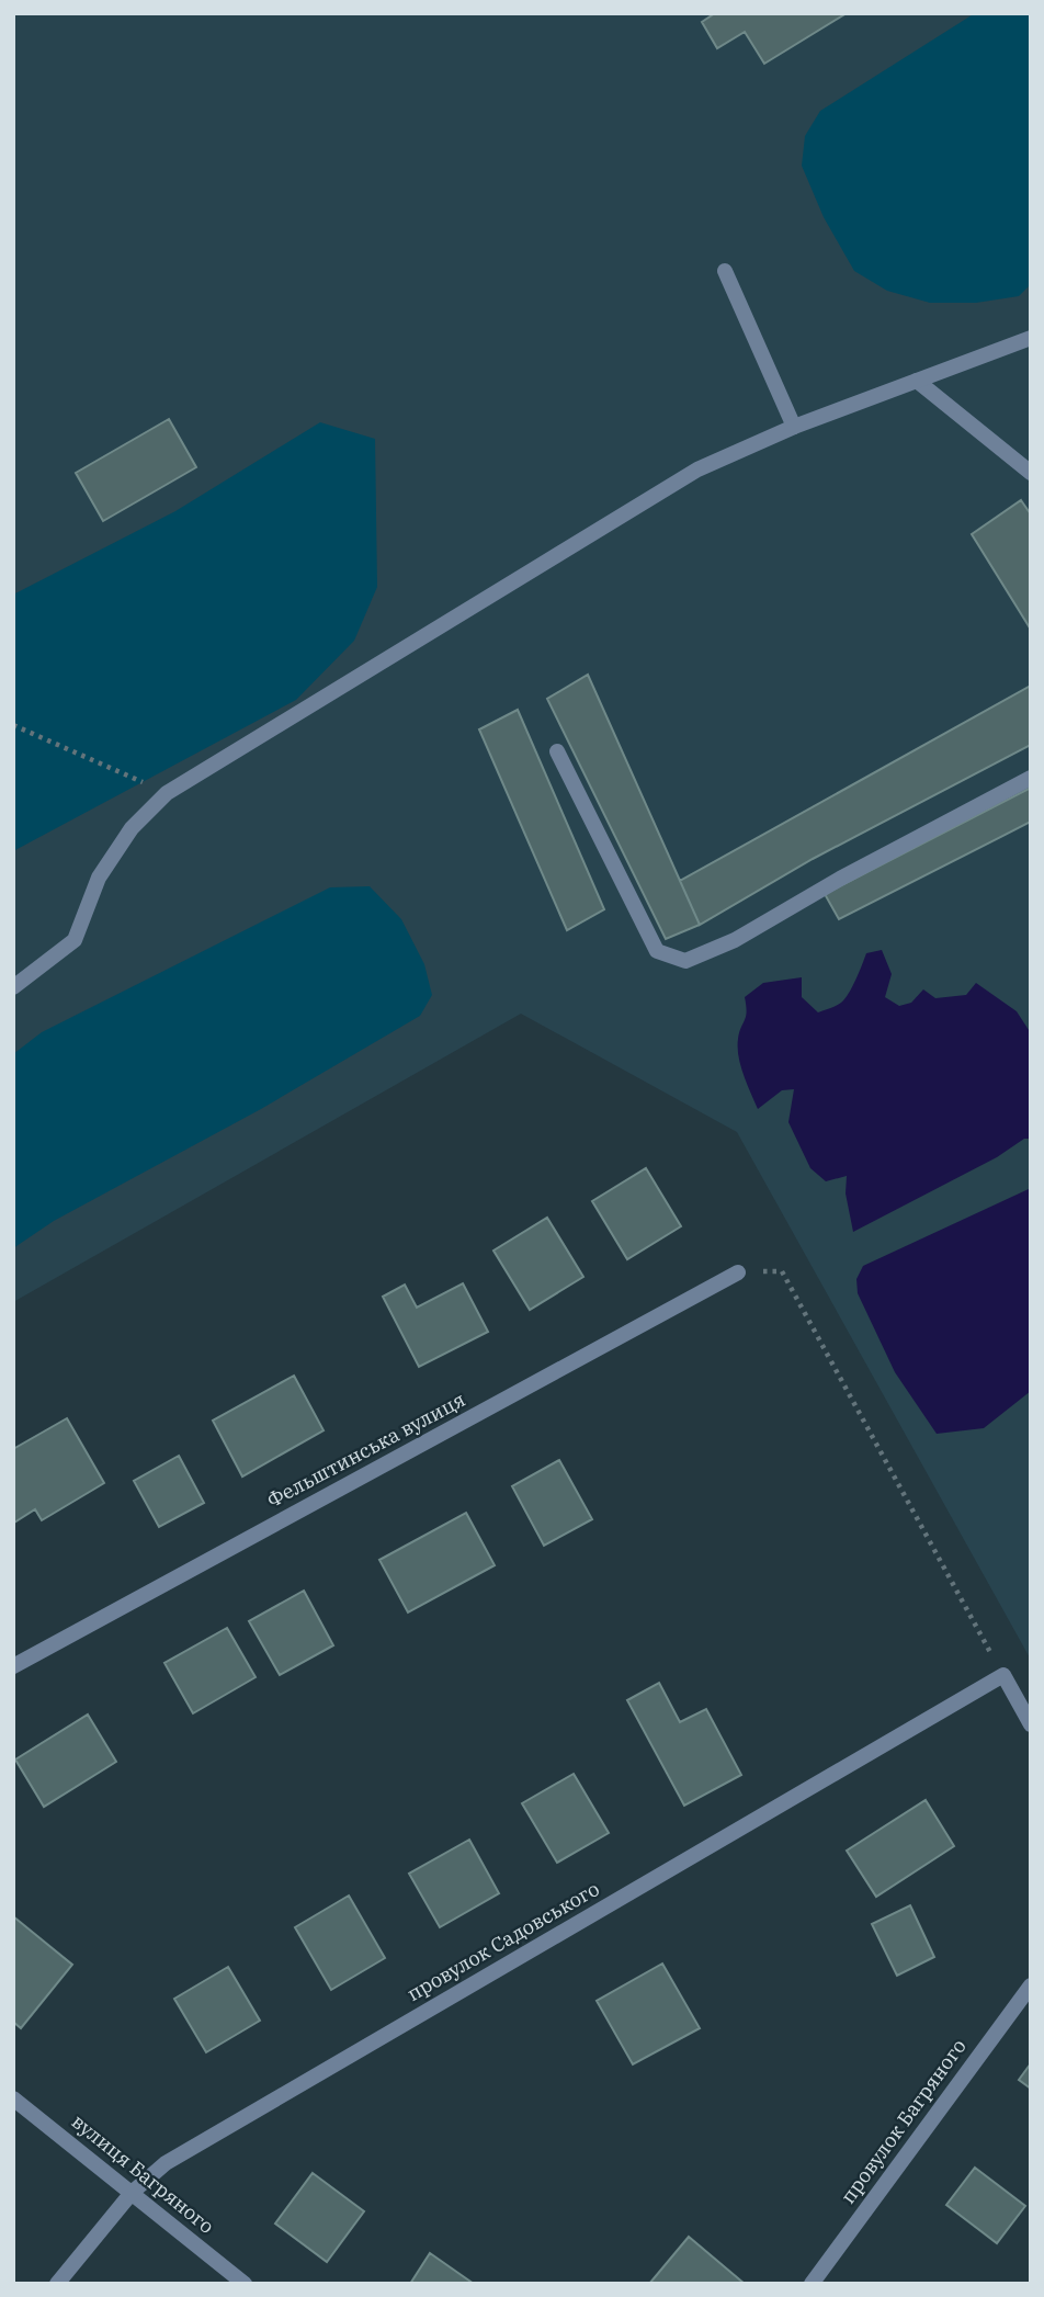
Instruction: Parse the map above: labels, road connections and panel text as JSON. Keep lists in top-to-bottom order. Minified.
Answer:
{"streets":{"street":["Фельштинська вулиця","провулок Садовського","провулок Багряного","вулиця Багряного"]},"crossings":[["провулок Садовського","вулиця Багряного"]]}
